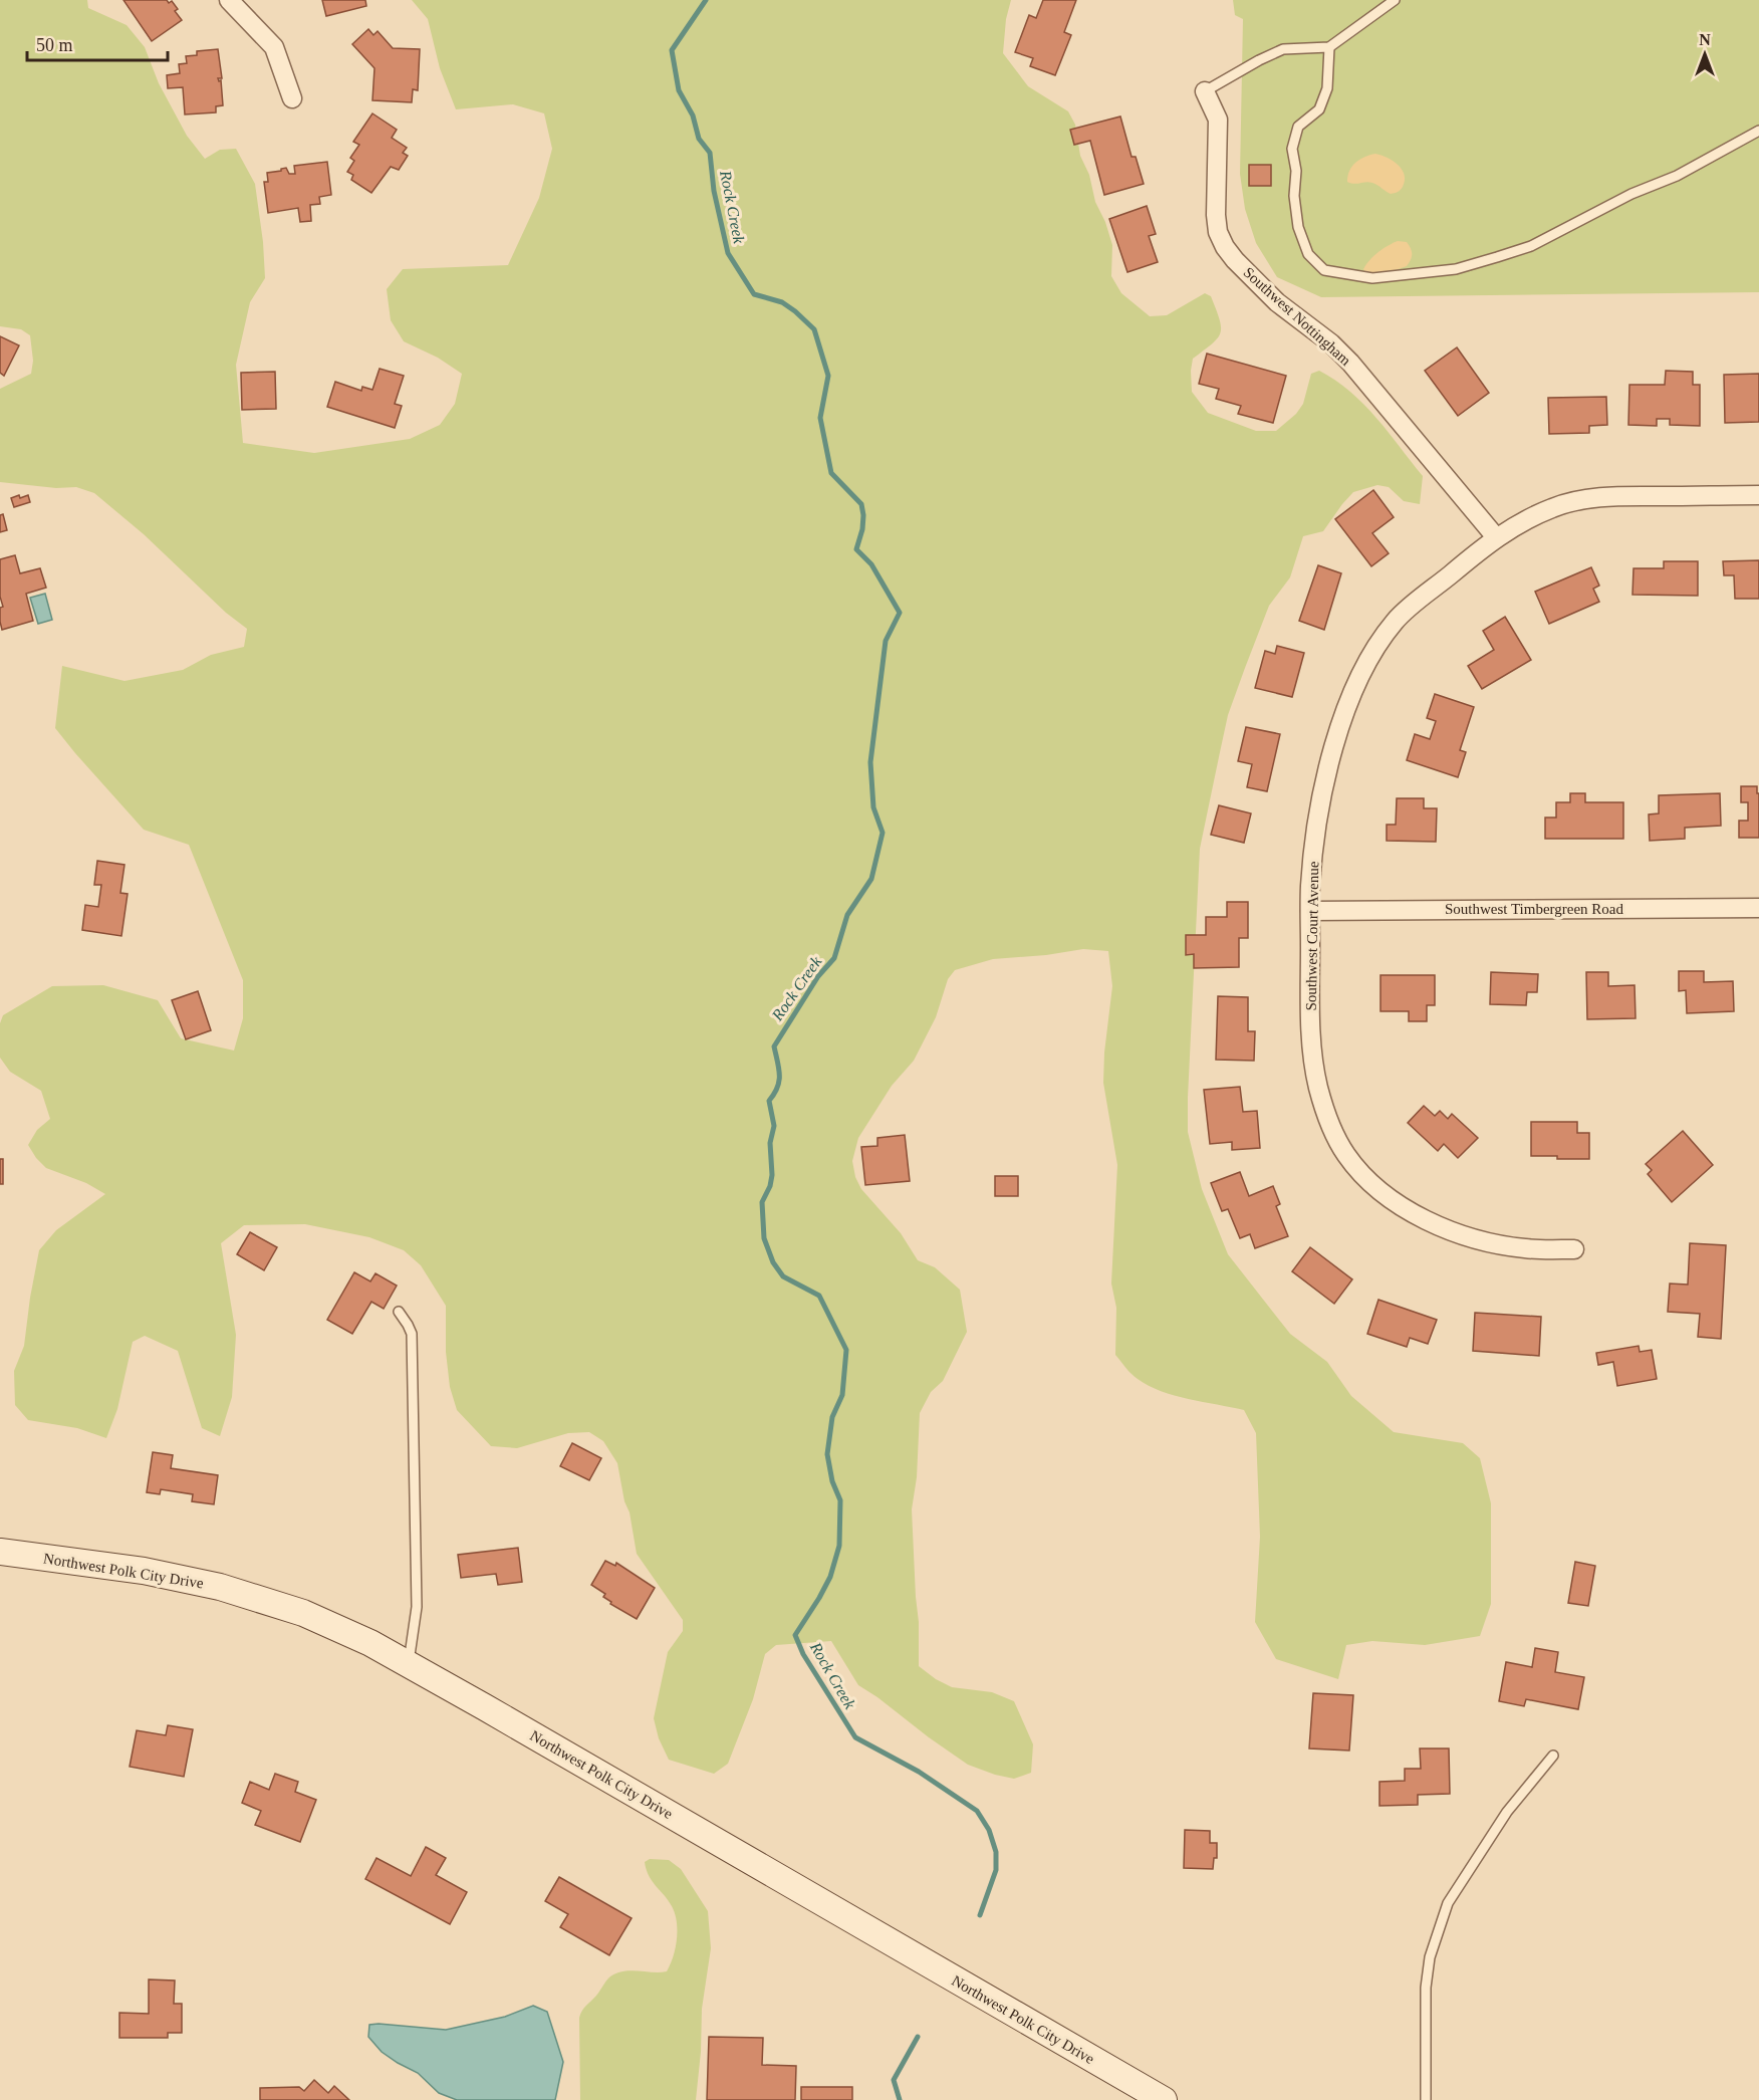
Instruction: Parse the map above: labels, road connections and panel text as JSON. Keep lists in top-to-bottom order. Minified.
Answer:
{"streets":{"street":["Southwest Nottingham","Southwest Timbergreen Road","Southwest Court Avenue","Northwest Polk City Drive"]},"crossings":[["Southwest Nottingham","Southwest Court Avenue"],["Southwest Timbergreen Road","Southwest Court Avenue"]],"water":["Rock Creek"],"scale_bar":"50 m","north":"top"}
